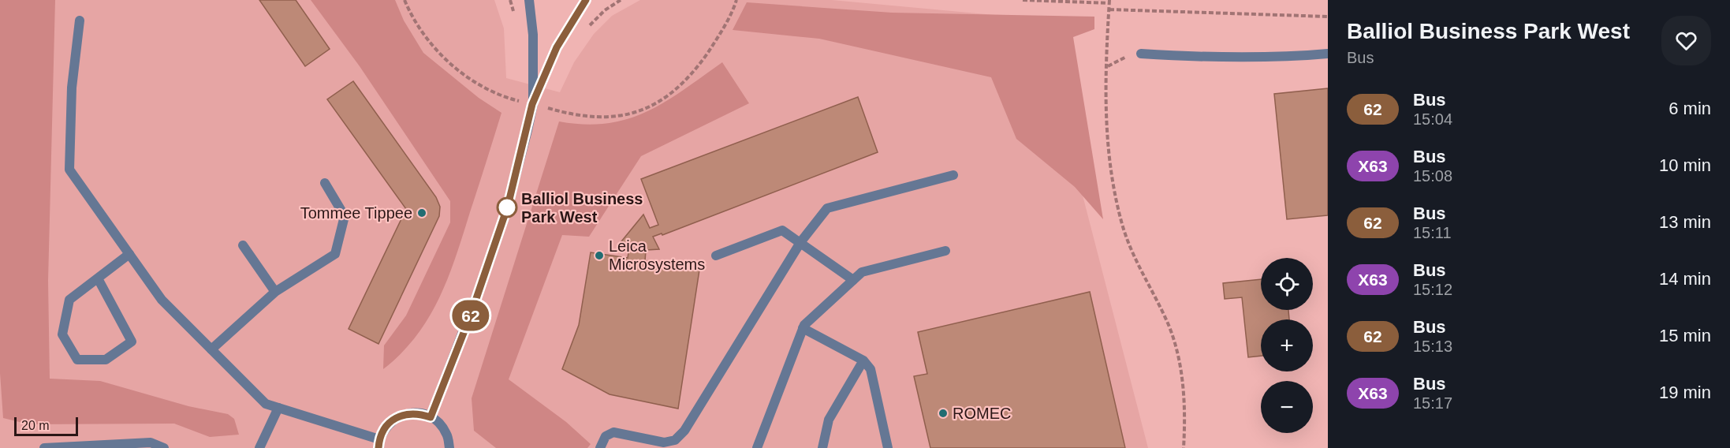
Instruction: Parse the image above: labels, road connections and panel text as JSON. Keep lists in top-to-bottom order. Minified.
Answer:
{"places":["Balliol Business Park West","Tommee Tippee","Leica Microsystems","ROMEC"],"lines":["bus line 62"],"scale_bar":"20 m","page":{"on_map":"62","heading":["Balliol Business Park West","Bus"],"list":[{"mark":"62","name":"Bus","note":"15:04","value":"6 min"},{"mark":"X63","name":"Bus","note":"15:08","value":"10 min"},{"mark":"62","name":"Bus","note":"15:11","value":"13 min"},{"mark":"X63","name":"Bus","note":"15:12","value":"14 min"},{"mark":"62","name":"Bus","note":"15:13","value":"15 min"},{"mark":"X63","name":"Bus","note":"15:17","value":"19 min"}],"map_buttons":["+","−"],"scale":"20 m"}}
